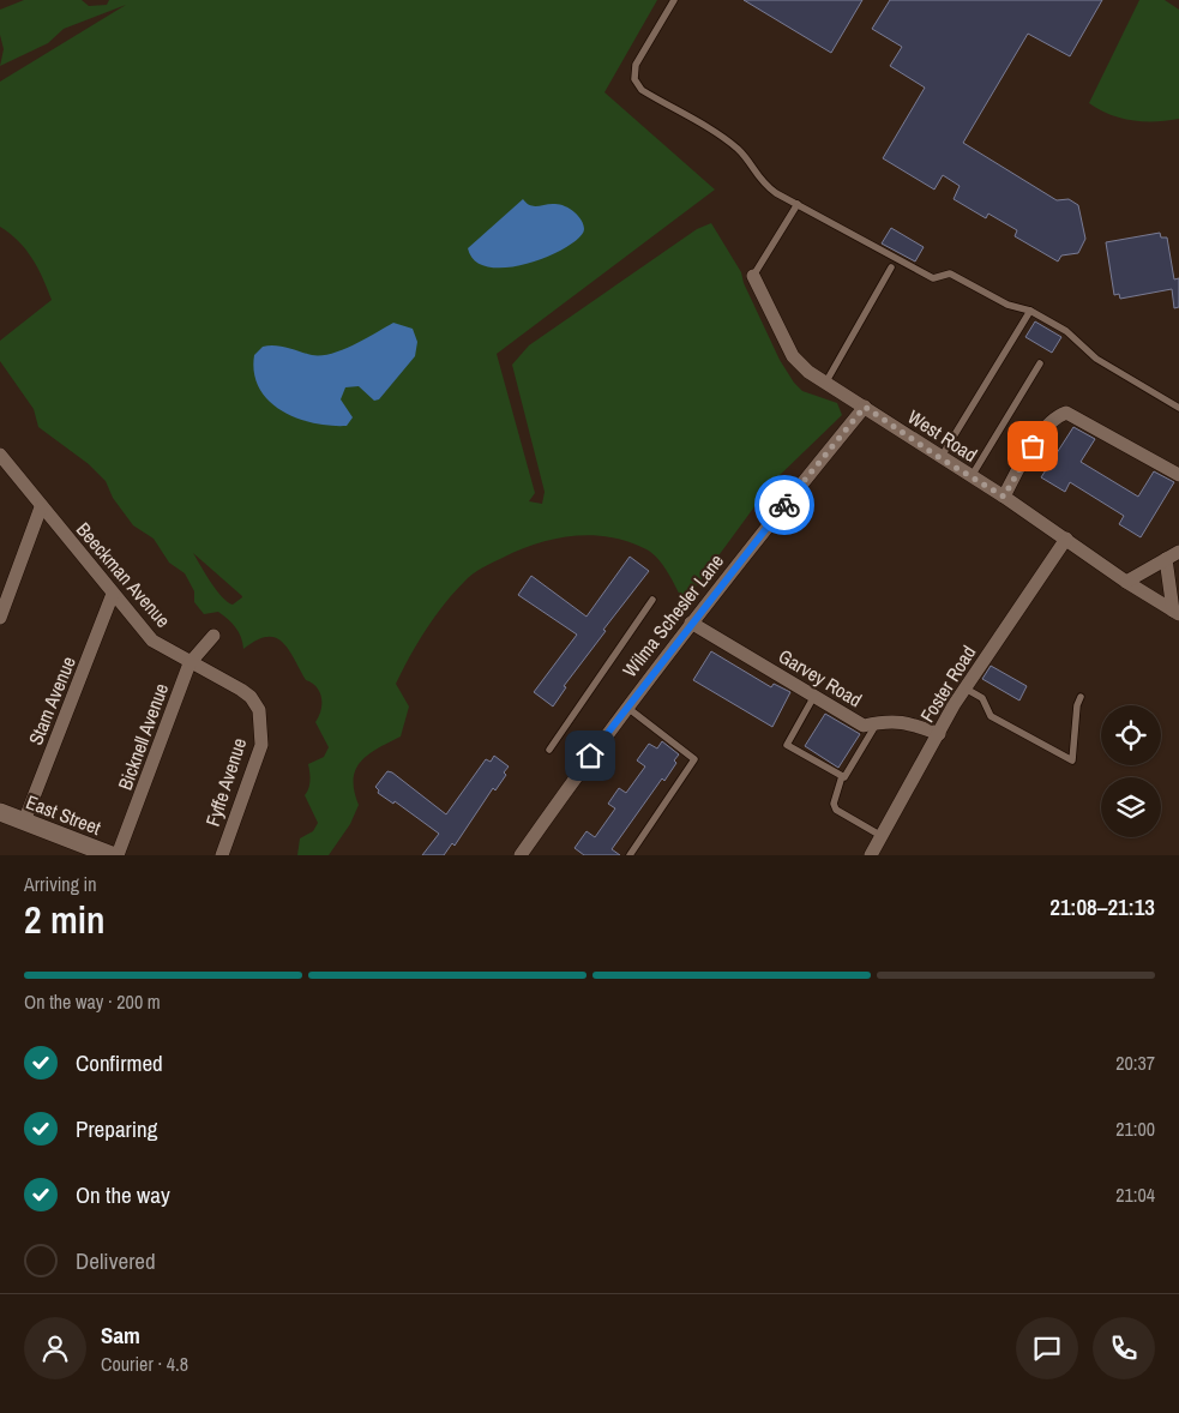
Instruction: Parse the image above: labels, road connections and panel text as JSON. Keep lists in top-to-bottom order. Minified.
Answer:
{"streets":{"main road":["East Street"],"street":["West Road","Beeckman Avenue","Wilma Schesler Lane","Garvey Road","Foster Road","Stam Avenue","Bicknell Avenue","Fyffe Avenue"]},"crossings":[["West Road","Wilma Schesler Lane"],["West Road","Foster Road"],["Beeckman Avenue","Stam Avenue"],["Beeckman Avenue","Bicknell Avenue"],["Beeckman Avenue","Fyffe Avenue"],["Wilma Schesler Lane","Garvey Road"],["Garvey Road","Foster Road"],["Stam Avenue","East Street"]],"page":{"heading":["2 min","Arriving in","21:08–21:13"],"panel":["Sam","Courier · 4.8"],"bar":"On the way · 200 m","list":[["Confirmed","20:37"],["Preparing","21:00"],["On the way","21:04"],"Delivered"]}}
